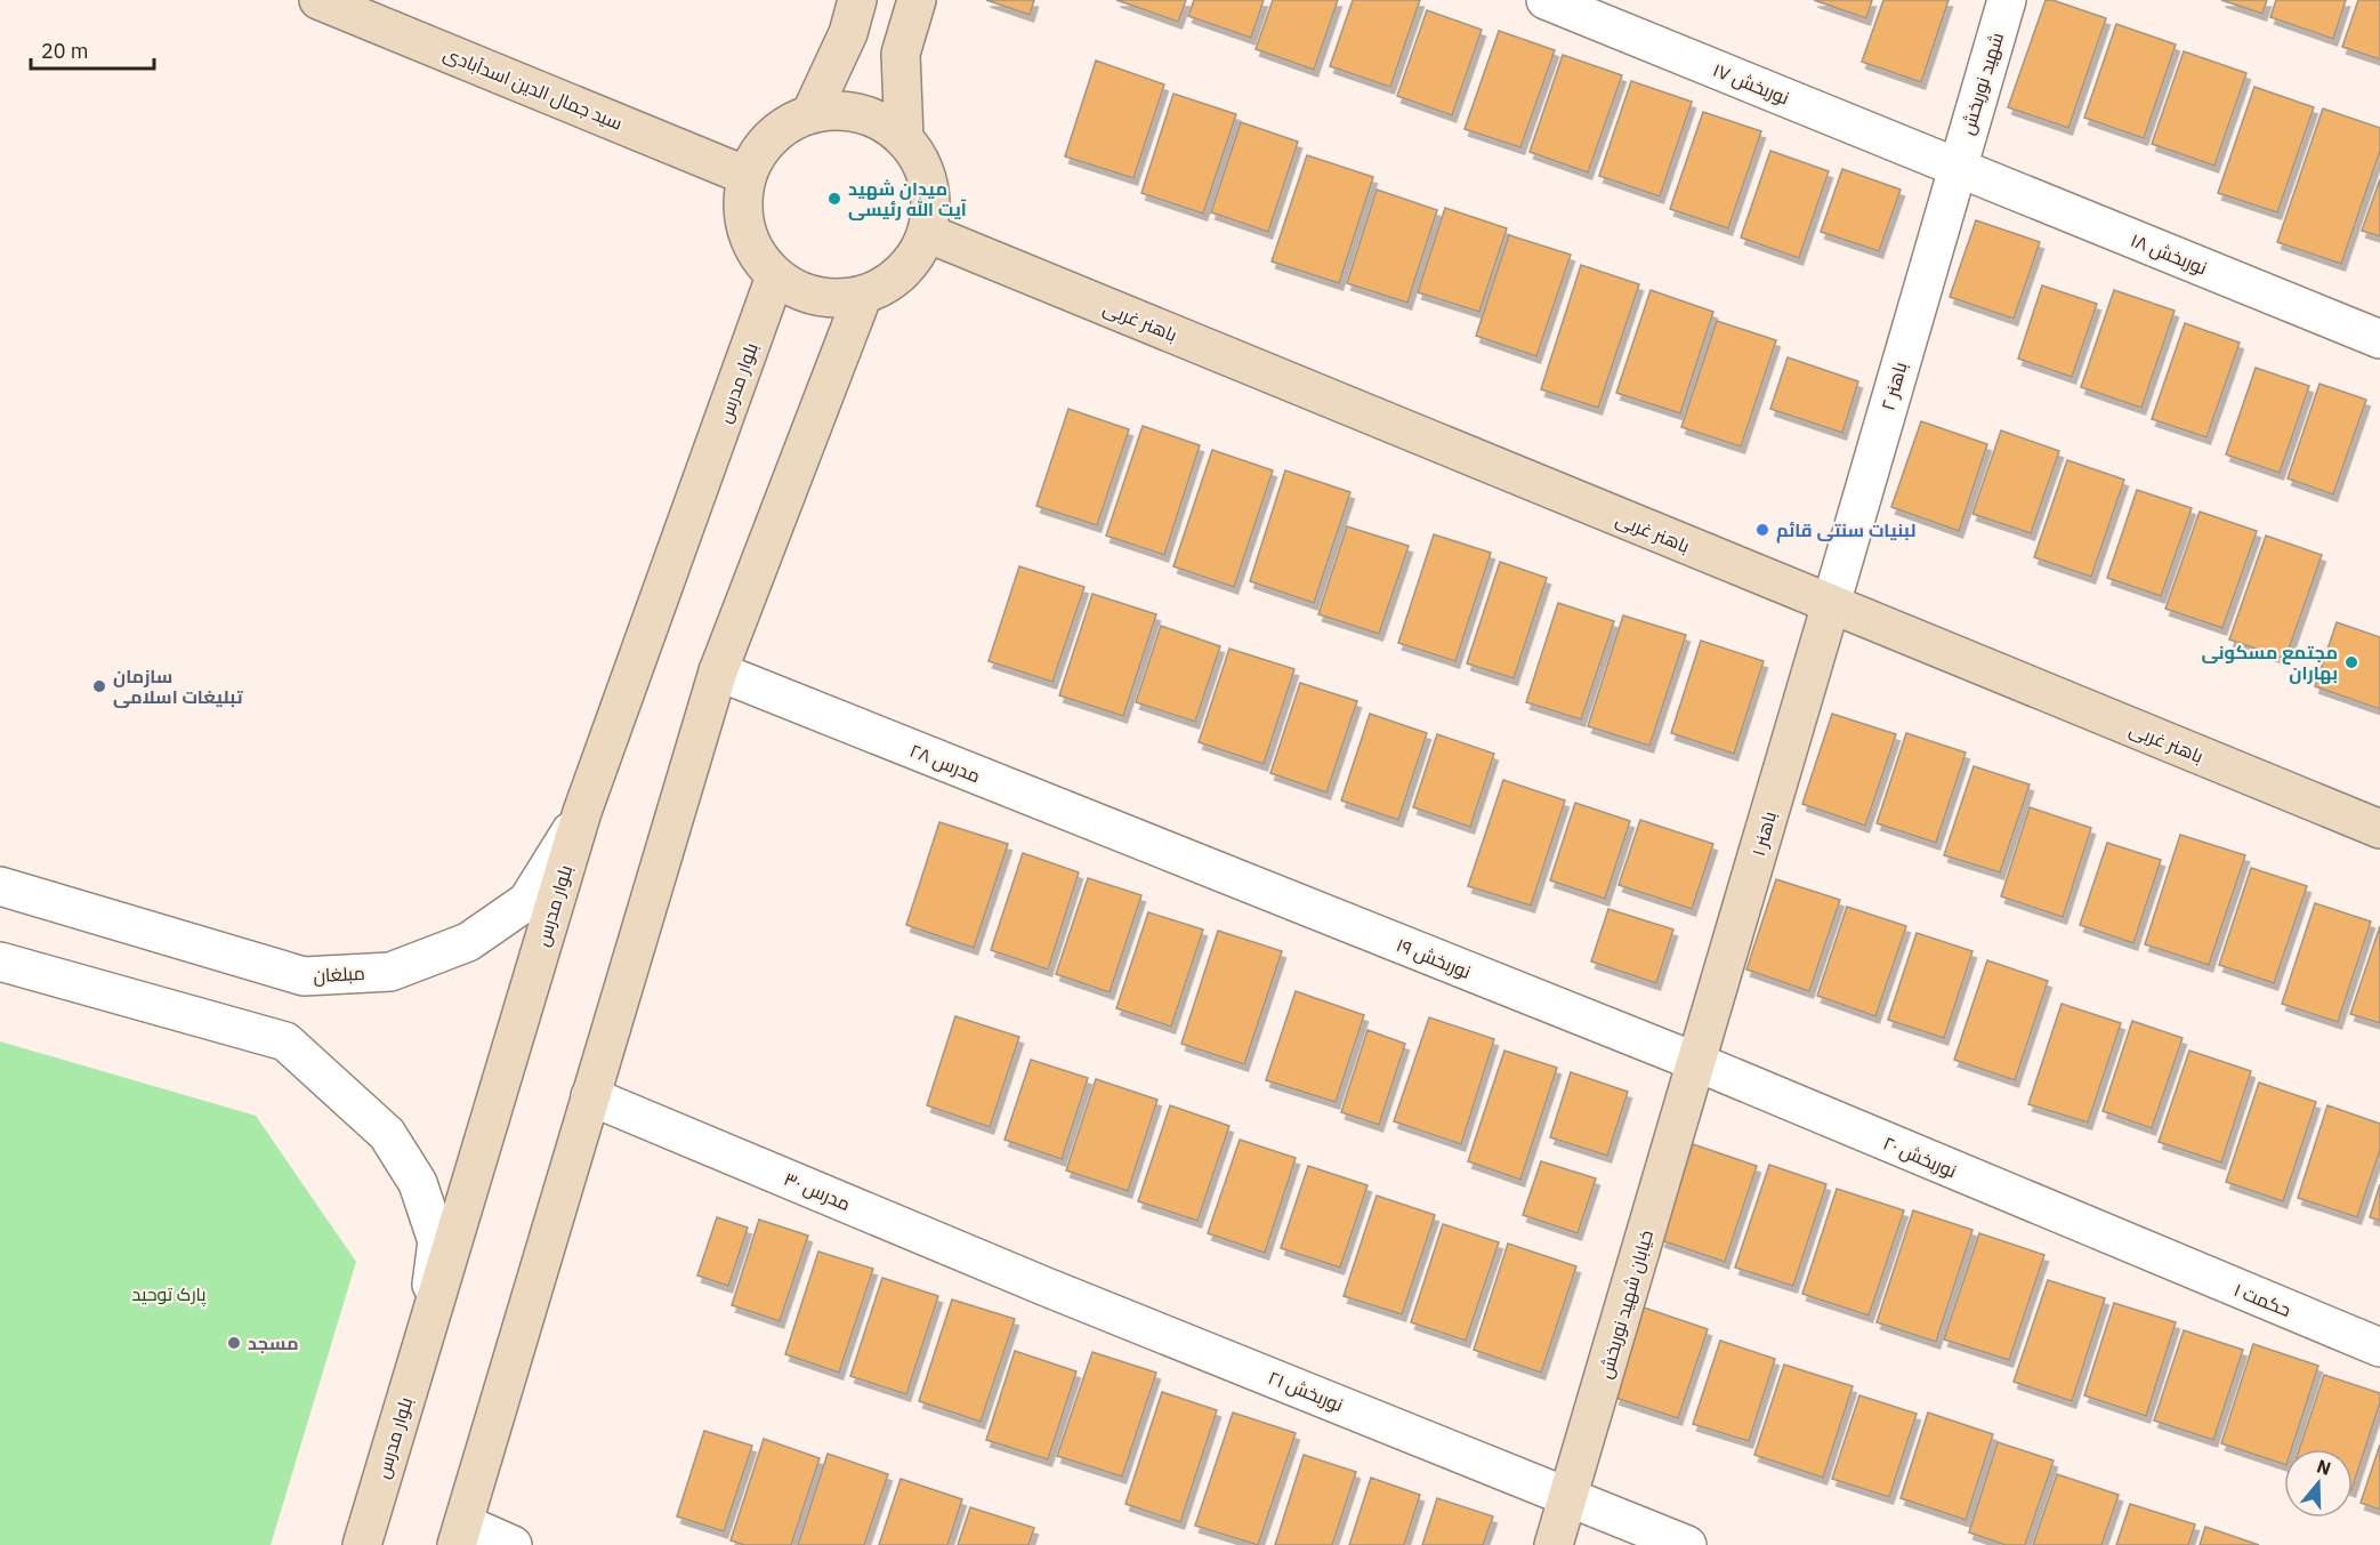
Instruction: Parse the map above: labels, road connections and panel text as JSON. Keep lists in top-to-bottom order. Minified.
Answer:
{"streets":{"main road":["سید جمال الدین اسدآبادی","باهنر غربی","بلوار مدرس","باهنر ۱","خیابان شهید نوربخش"],"street":["نوربخش ۱۷","شهید نوربخش","نوربخش ۱۸","باهنر ۲","مدرس ۲۸","نوربخش ۱۹","مبلغان","نوربخش ۲۰","مدرس ۳۰","حکمت ۱","نوربخش ۲۱"]},"crossings":[["نوربخش ۱۷","شهید نوربخش"],["نوربخش ۱۷","نوربخش ۱۸"],["نوربخش ۱۷","باهنر ۲"],["شهید نوربخش","نوربخش ۱۸"],["شهید نوربخش","باهنر ۲"],["سید جمال الدین اسدآبادی","باهنر غربی"],["سید جمال الدین اسدآبادی","بلوار مدرس"],["نوربخش ۱۸","باهنر ۲"],["باهنر غربی","بلوار مدرس"],["باهنر غربی","باهنر ۲"],["باهنر غربی","باهنر ۱"],["بلوار مدرس","مبلغان"],["باهنر ۲","باهنر ۱"],["مدرس ۲۸","نوربخش ۱۹"],["باهنر ۱","نوربخش ۱۹"],["باهنر ۱","نوربخش ۲۰"],["باهنر ۱","خیابان شهید نوربخش"],["نوربخش ۱۹","نوربخش ۲۰"],["نوربخش ۱۹","خیابان شهید نوربخش"],["نوربخش ۲۰","حکمت ۱"],["نوربخش ۲۰","خیابان شهید نوربخش"],["مدرس ۳۰","نوربخش ۲۱"],["خیابان شهید نوربخش","نوربخش ۲۱"]],"parks":["پارک توحید"],"places":["میدان شهید آیت الله رئیسی","لبنیات سنتی قائم","مجتمع مسکونی بهاران","سازمان تبلیغات اسلامی","مسجد"],"scale_bar":"20 m","north":"top"}
